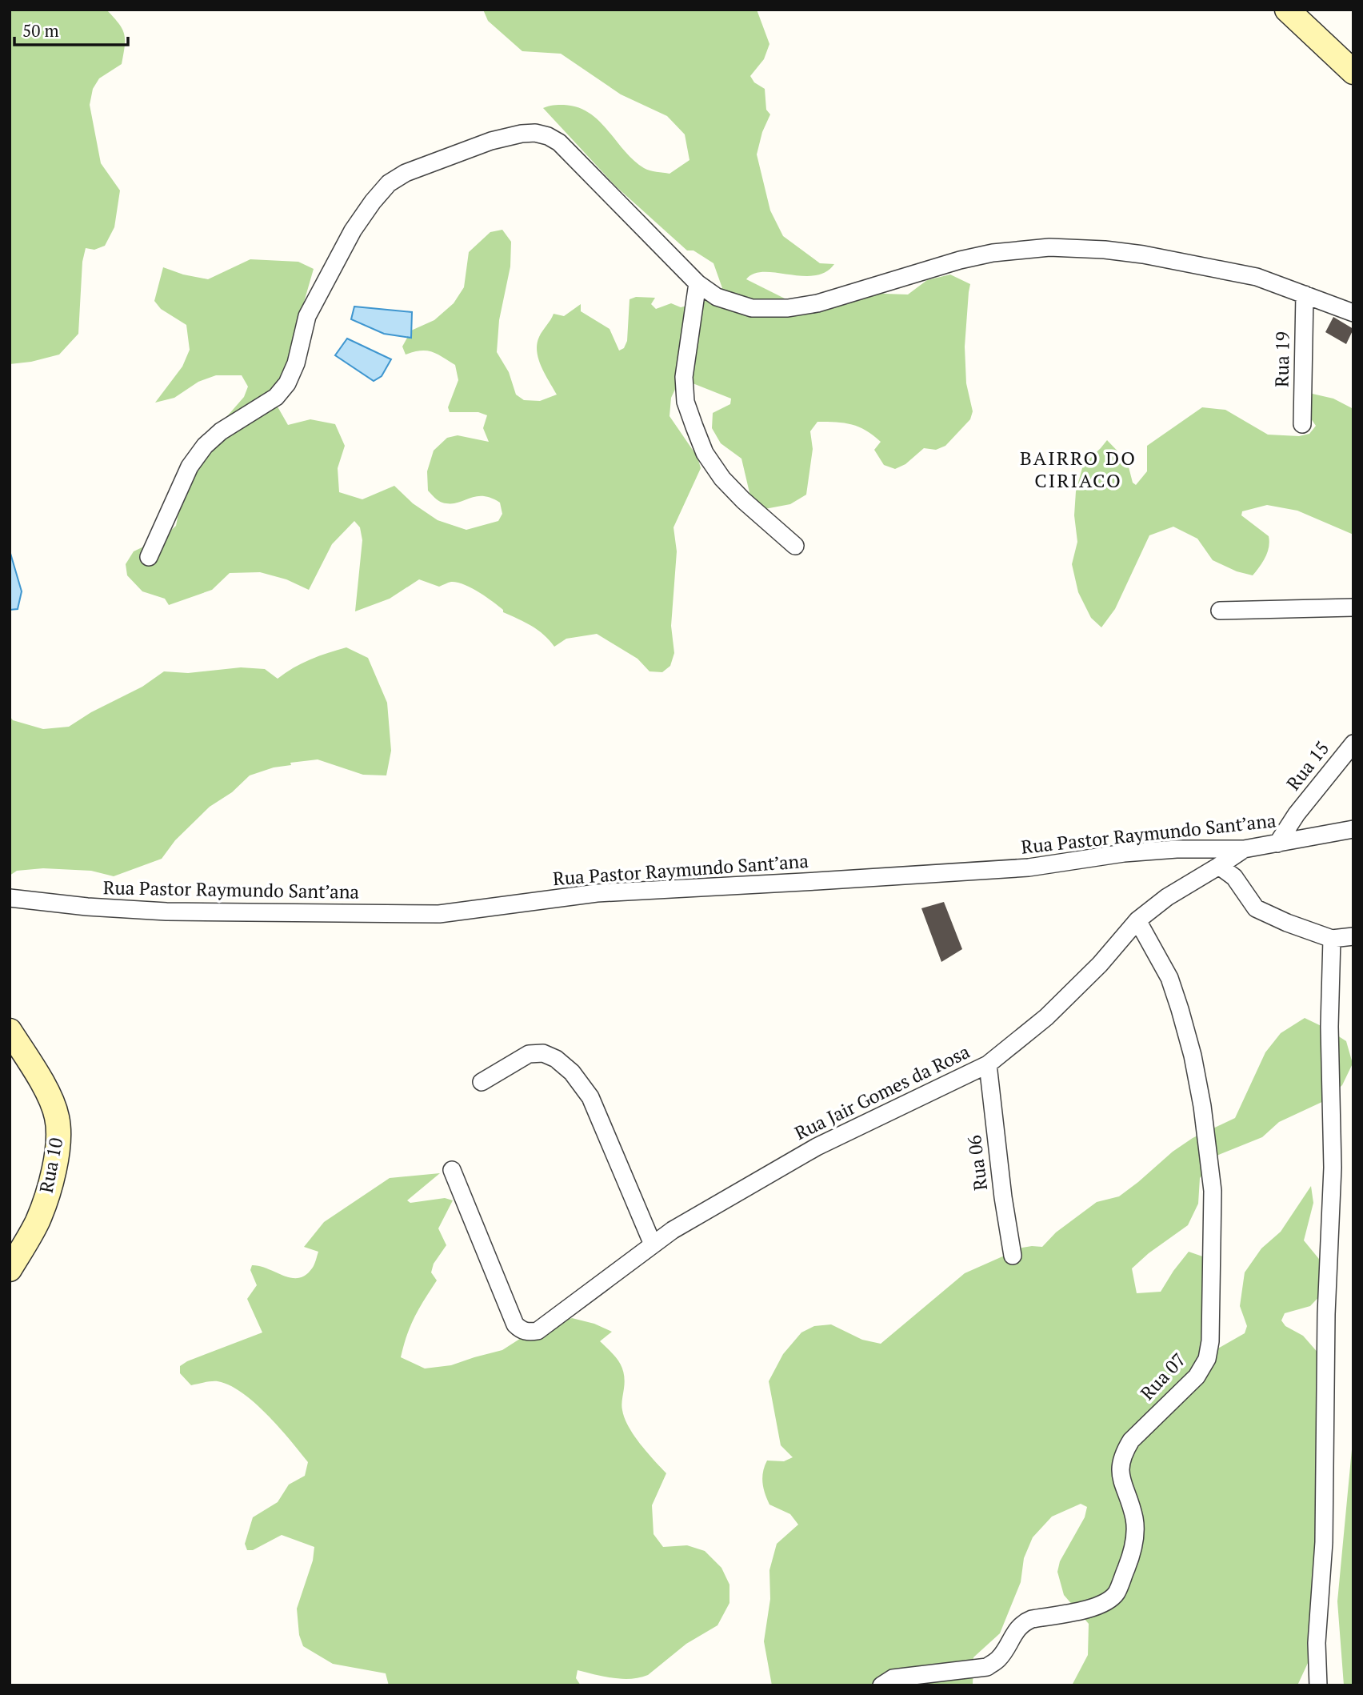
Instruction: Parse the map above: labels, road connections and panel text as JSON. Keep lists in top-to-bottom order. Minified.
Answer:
{"streets":{"street":["Rua 19","Rua 15","Rua Pastor Raymundo Sant’ana","Rua Jair Gomes da Rosa","Rua 06","Rua 10","Rua 07"]},"crossings":[["Rua 15","Rua Pastor Raymundo Sant’ana"],["Rua Pastor Raymundo Sant’ana","Rua Jair Gomes da Rosa"],["Rua Jair Gomes da Rosa","Rua 06"],["Rua Jair Gomes da Rosa","Rua 07"]],"districts":["BAIRRO DO CIRIACO"],"scale_bar":"50 m"}
